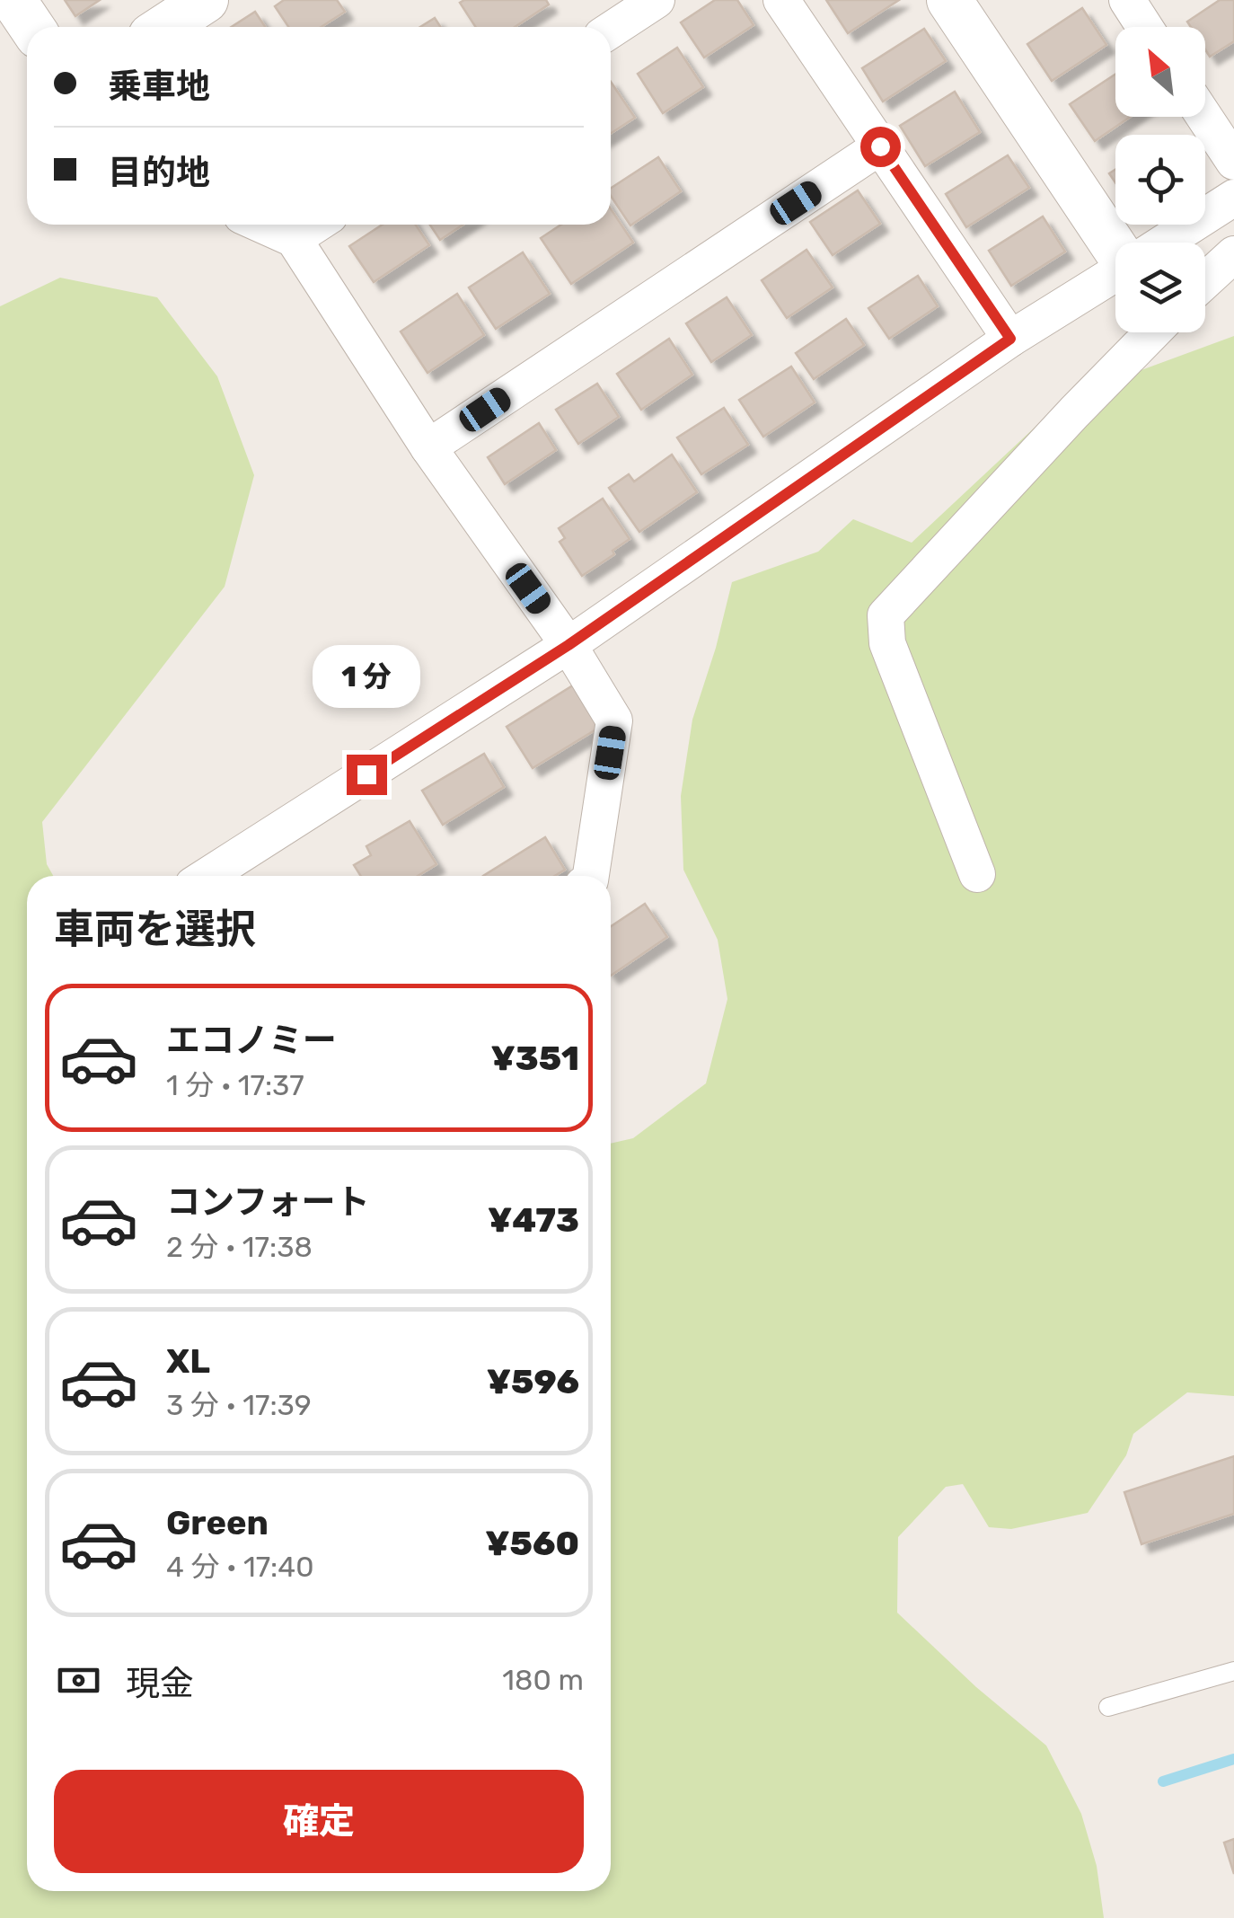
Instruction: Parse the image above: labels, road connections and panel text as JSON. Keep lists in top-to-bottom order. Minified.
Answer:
{"north":"top left","page":{"banner":["乗車地","目的地"],"bubble":"1 分","heading":"車両を選択","list":[{"name":"エコノミー","note":"1 分 · 17:37","value":"¥351"},{"name":"コンフォート","note":"2 分 · 17:38","value":"¥473"},{"name":"XL","note":"3 分 · 17:39","value":"¥596"},{"name":"Green","note":"4 分 · 17:40","value":"¥560"}],"pay":["現金","180 m"],"buttons":"確定"}}
